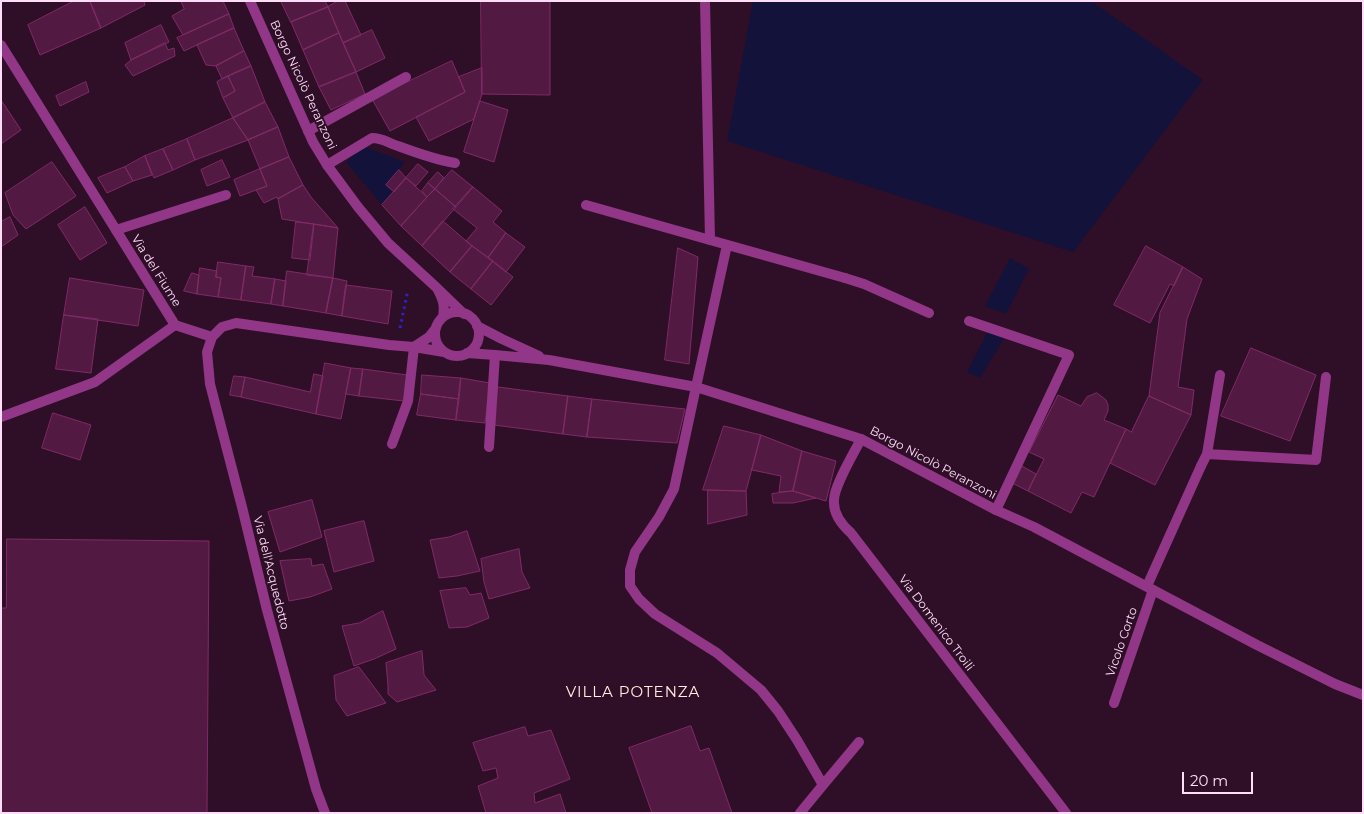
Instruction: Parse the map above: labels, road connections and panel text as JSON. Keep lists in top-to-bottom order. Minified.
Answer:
{"streets":{"street":["Borgo Nicolò Peranzoni","Via del Fiume","Via dell'Acquedotto","Via Domenico Troili","Vicolo Corto"]},"crossings":[["Borgo Nicolò Peranzoni","Via Domenico Troili"],["Borgo Nicolò Peranzoni","Vicolo Corto"],["Via del Fiume","Via dell'Acquedotto"]],"districts":["VILLA POTENZA"],"scale_bar":"20 m"}
